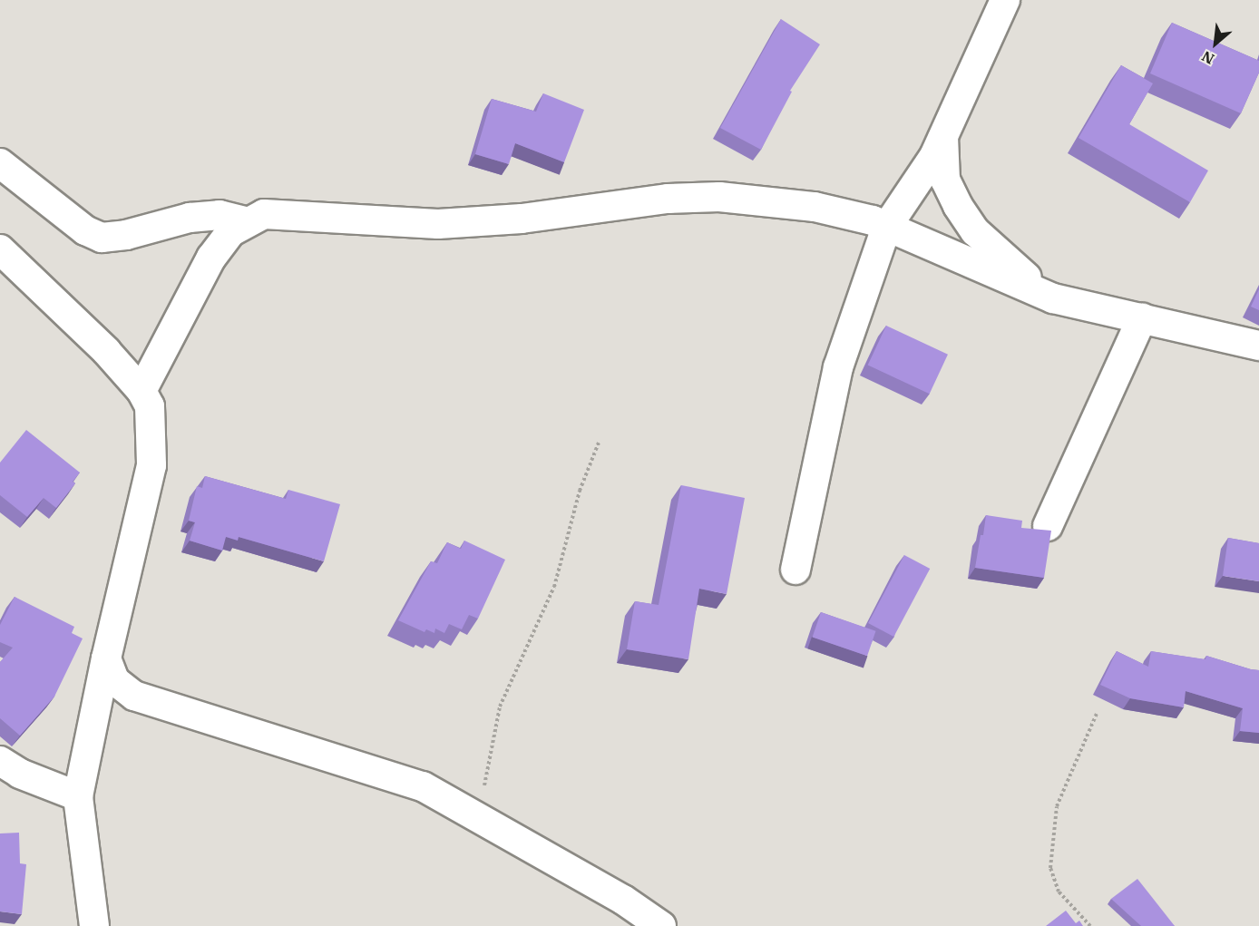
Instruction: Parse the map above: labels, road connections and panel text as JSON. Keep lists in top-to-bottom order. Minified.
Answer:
{"north":"bottom left"}
